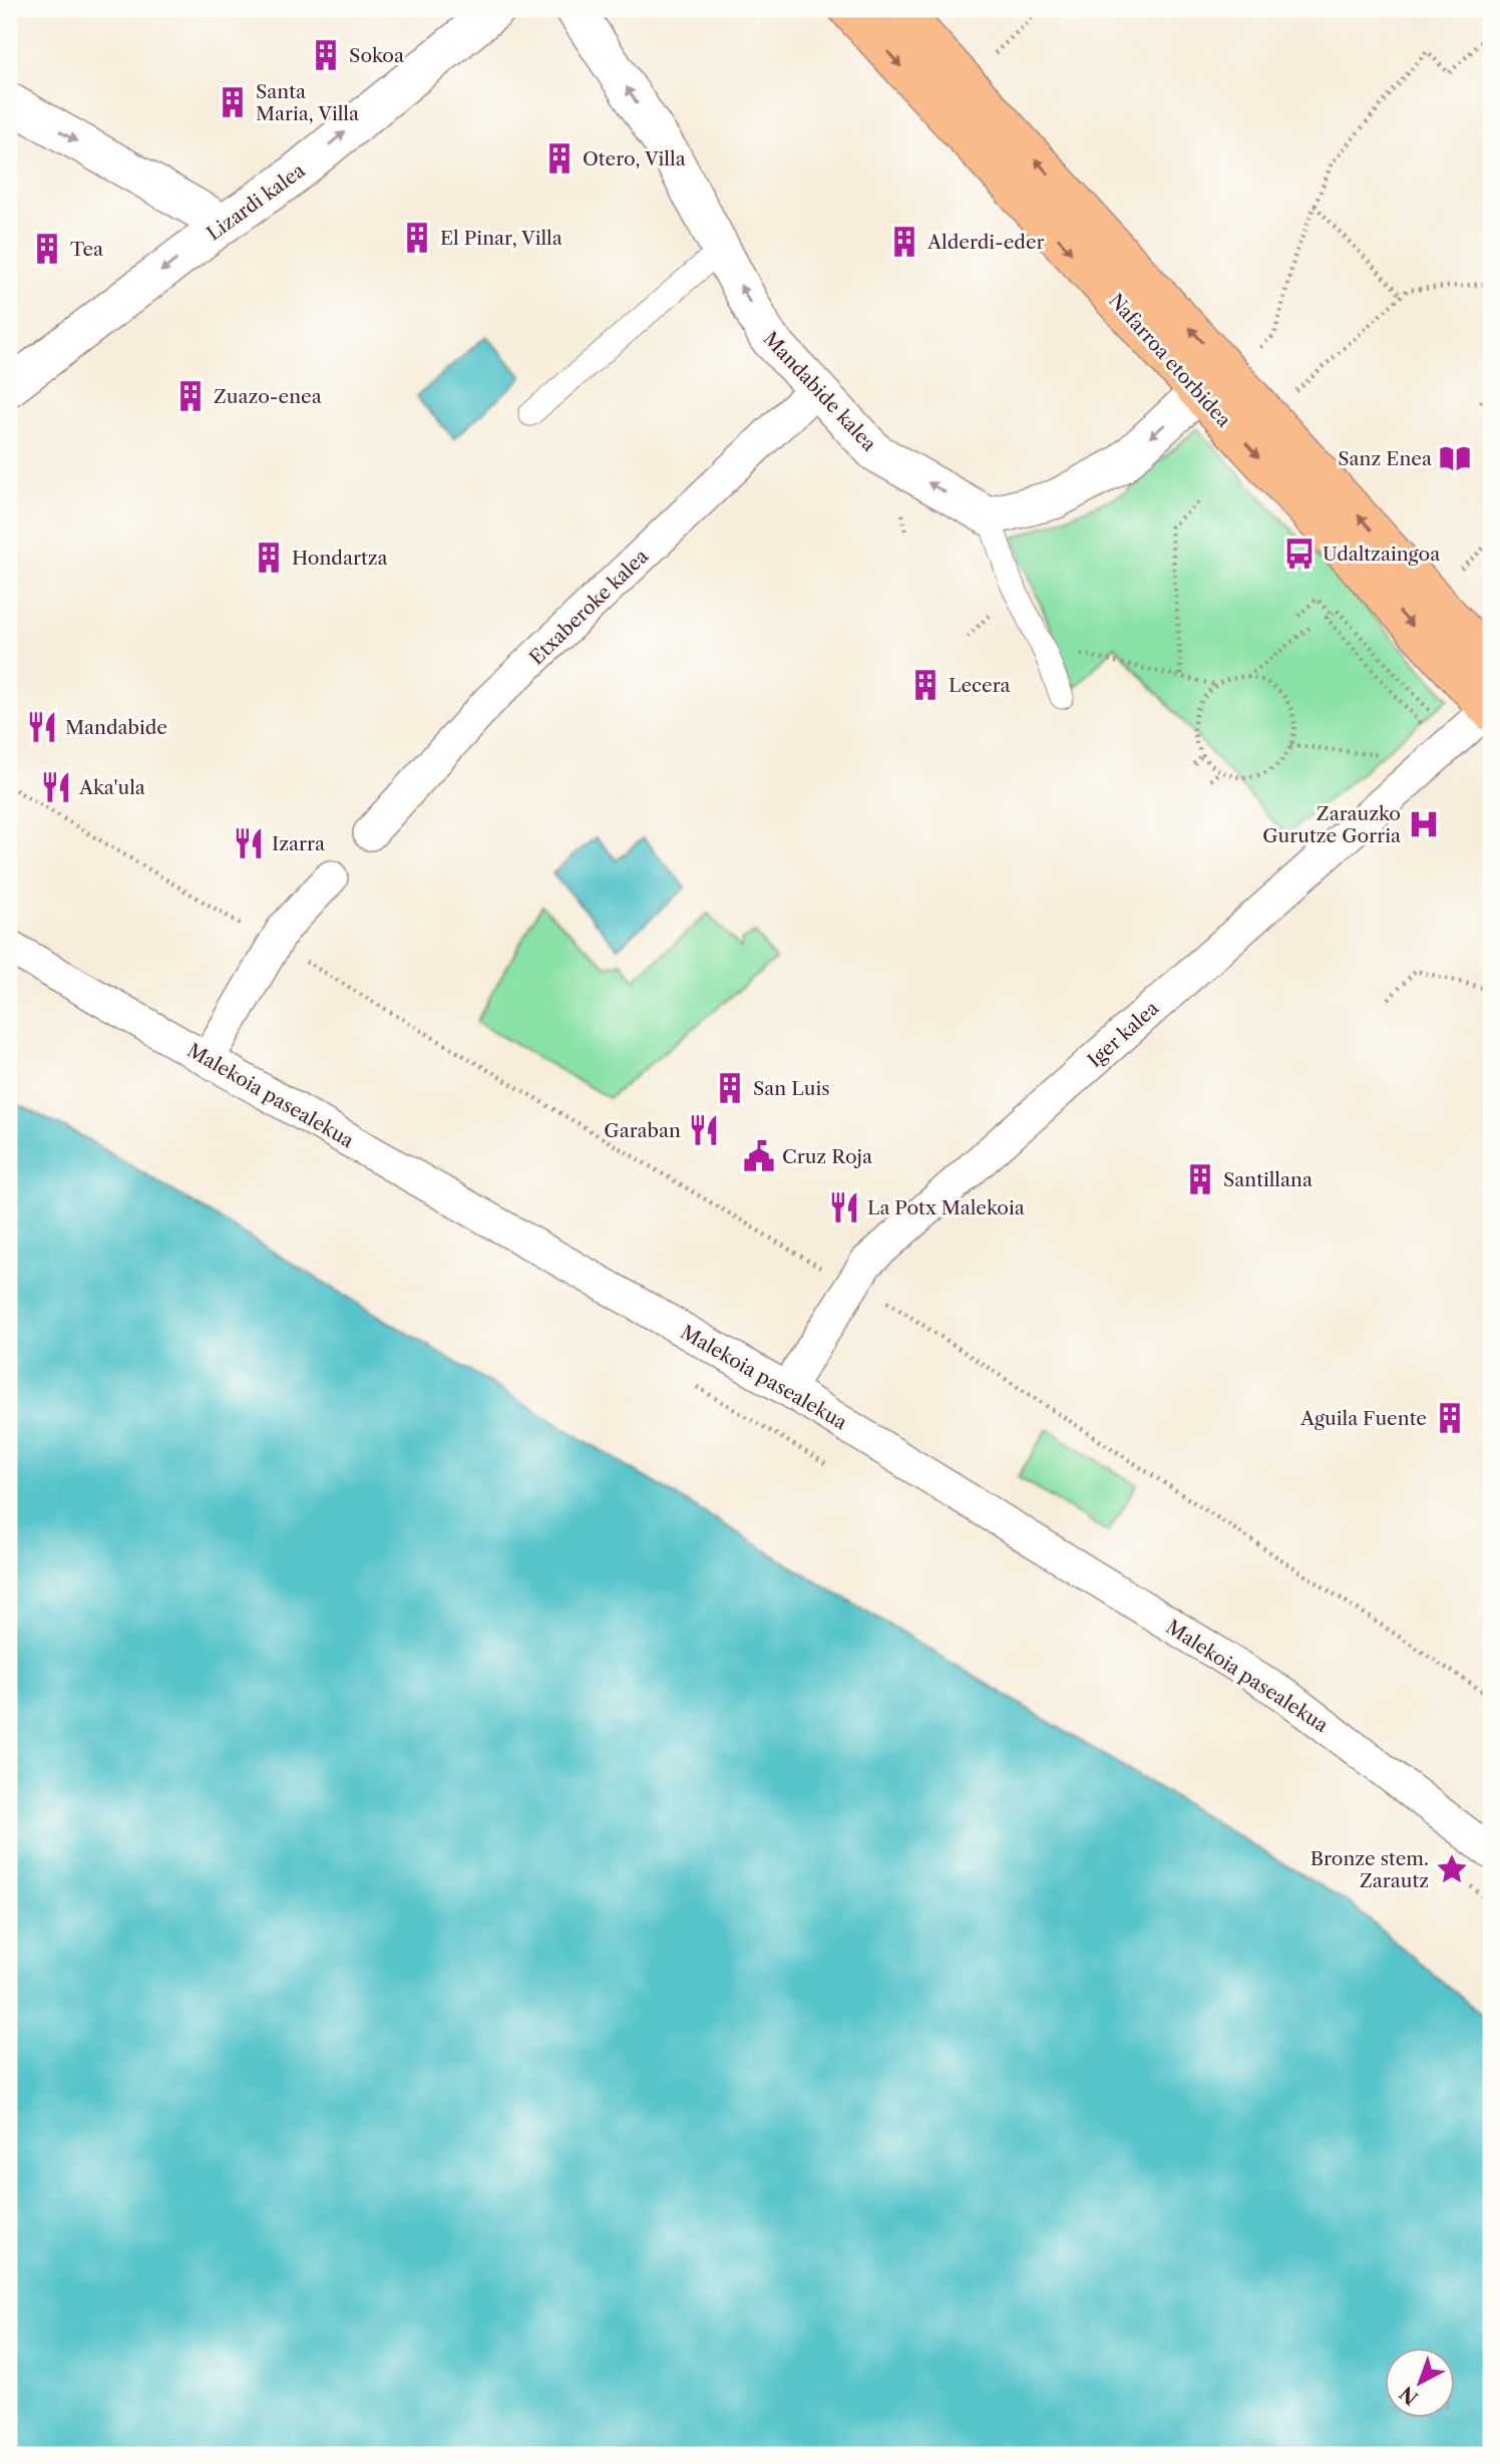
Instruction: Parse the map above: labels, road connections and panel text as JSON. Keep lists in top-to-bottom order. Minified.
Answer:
{"streets":{"highway":["Nafarroa etorbidea"],"street":["Lizardi kalea","Mandabide kalea","Etxaberoke kalea","Iger kalea","Malekoia pasealekua"]},"crossings":[["Nafarroa etorbidea","Iger kalea"],["Mandabide kalea","Etxaberoke kalea"],["Iger kalea","Malekoia pasealekua"]],"one_way":["Mandabide kalea"],"places":{"building":["Sokoa","Santa Maria, Villa","Otero, Villa","El Pinar, Villa","Alderdi-eder","Tea","Zuazo-enea","Hondartza","Lecera","San Luis","Santillana","Aguila Fuente"],"library":["Sanz Enea"],"bus stop":["Udaltzaingoa"],"restaurant":["Mandabide","Aka'ula","Izarra","Garaban","La Potx Malekoia"],"hospital":["Zarauzko Gurutze Gorria"],"public building":["Cruz Roja"],"place":["Bronze stem. Zarautz"]},"north":"bottom left"}
